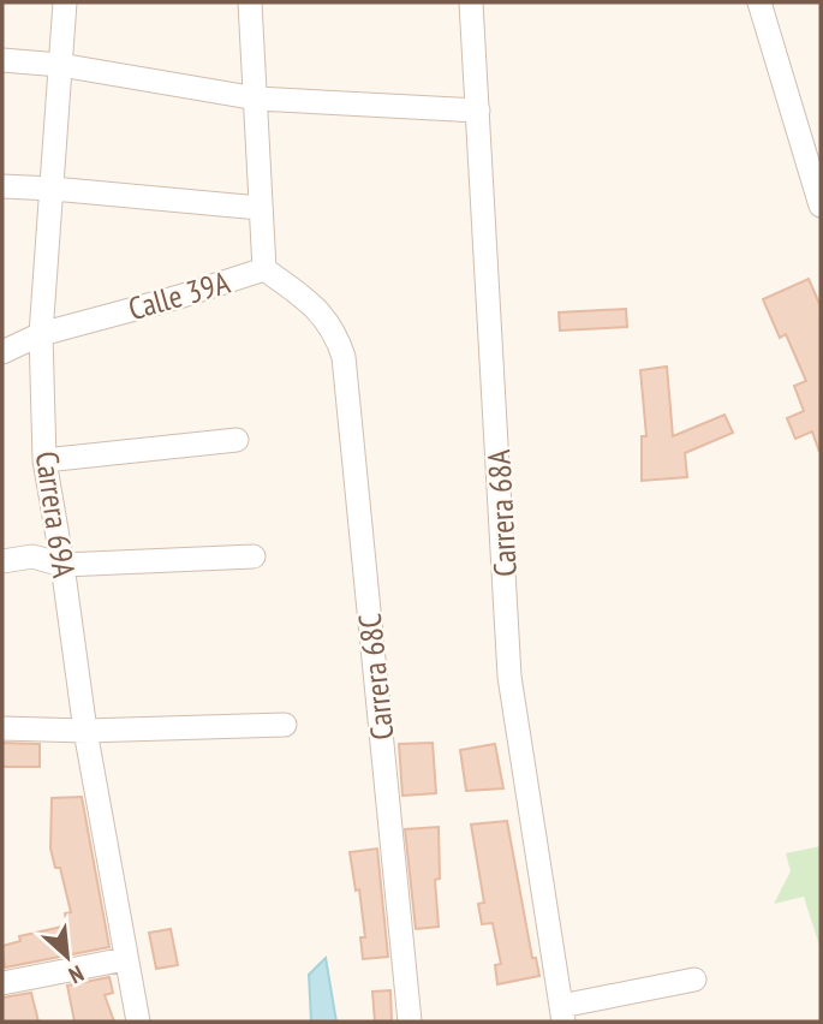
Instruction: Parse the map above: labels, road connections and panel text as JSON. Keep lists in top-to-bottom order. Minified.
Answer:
{"streets":{"street":["Calle 39A","Carrera 68A","Carrera 69A","Carrera 68C"]},"crossings":[["Calle 39A","Carrera 69A"],["Calle 39A","Carrera 68C"]],"north":"bottom right"}
